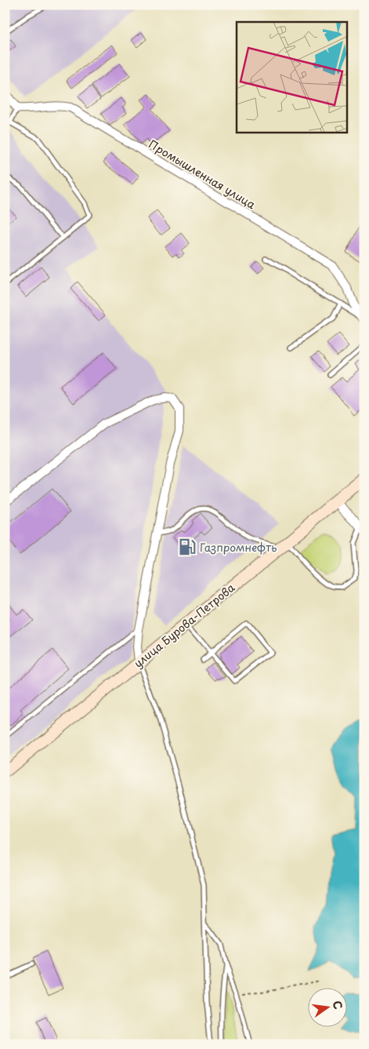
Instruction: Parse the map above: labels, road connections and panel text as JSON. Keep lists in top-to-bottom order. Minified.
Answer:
{"streets":{"main road":["улица Бурова-Петрова"],"street":["Промышленная улица"]},"places":{"fuel station":["Газпромнефть"]},"north":"right"}
